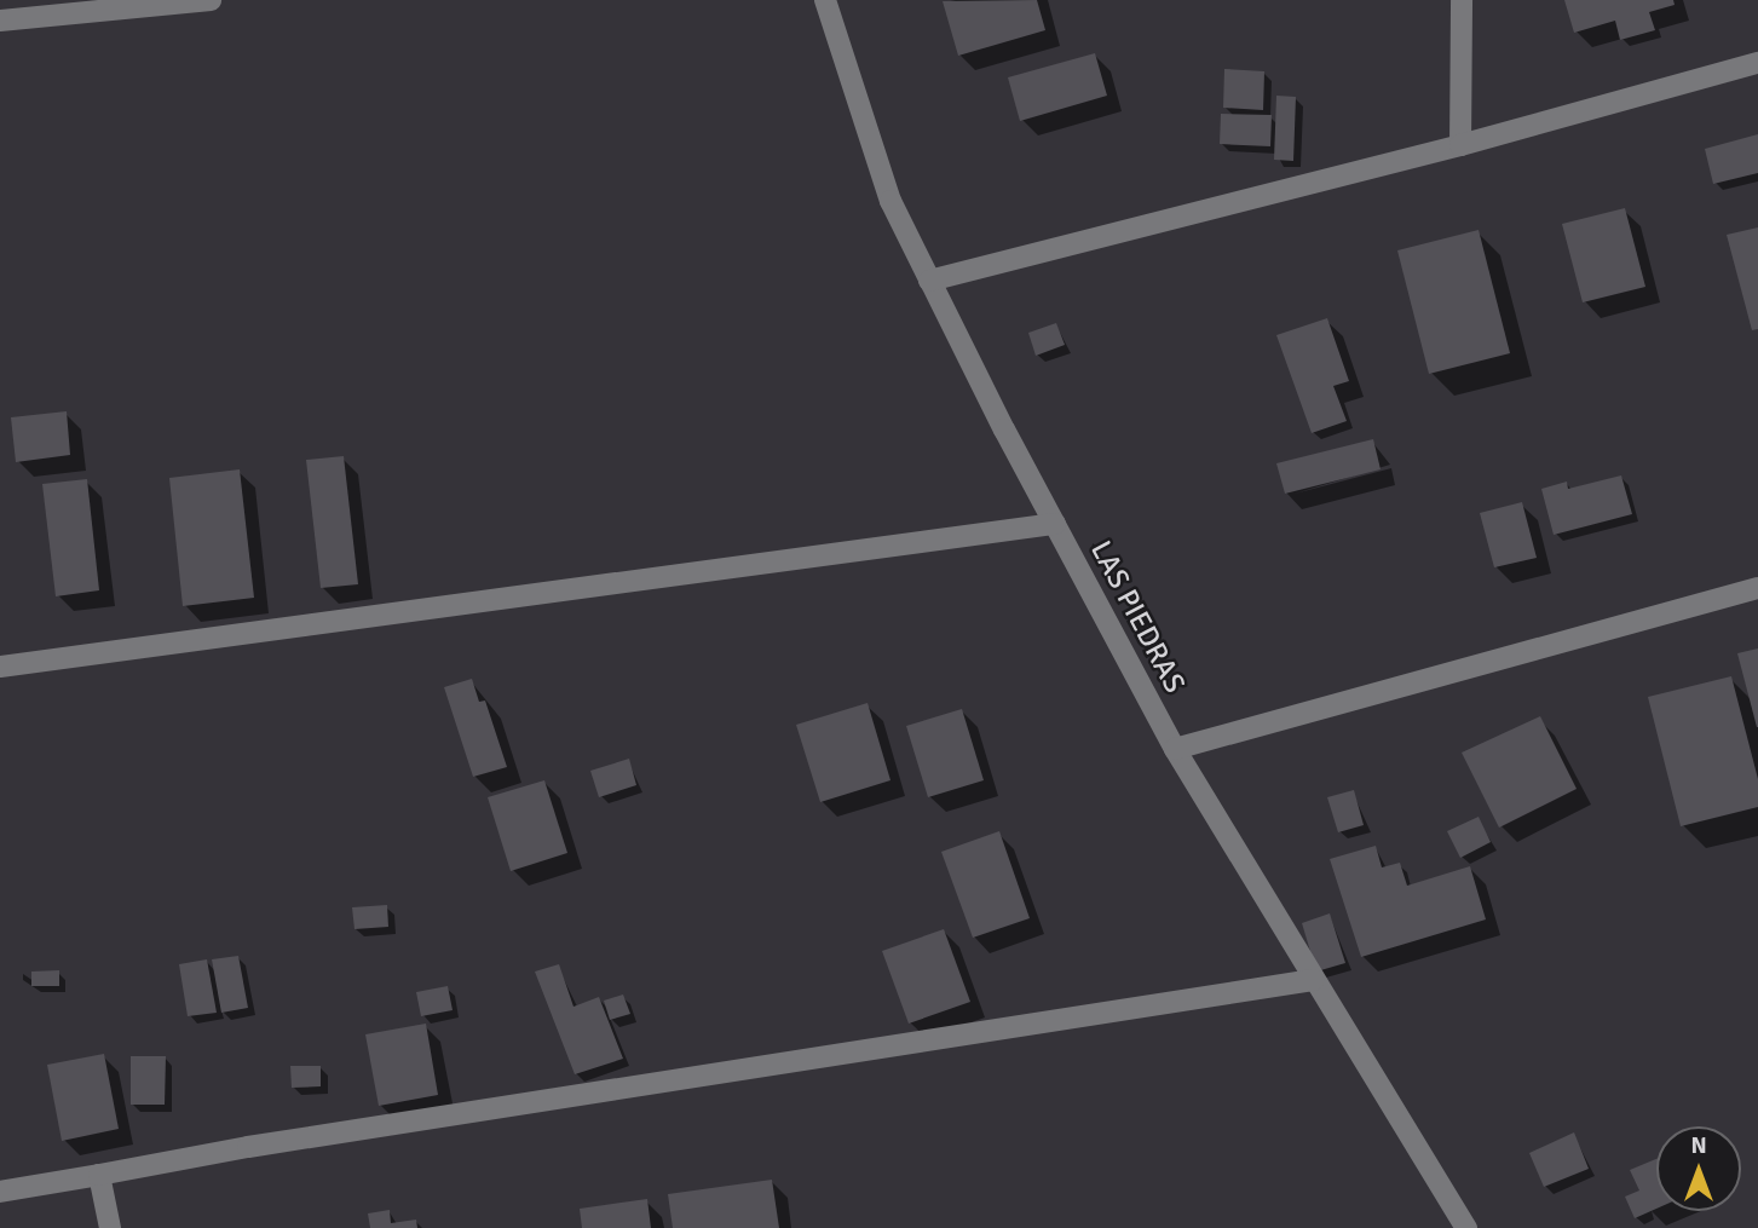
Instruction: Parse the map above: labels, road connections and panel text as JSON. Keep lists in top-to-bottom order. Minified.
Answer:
{"streets":{"street":["LAS PIEDRAS"]},"north":"top"}
